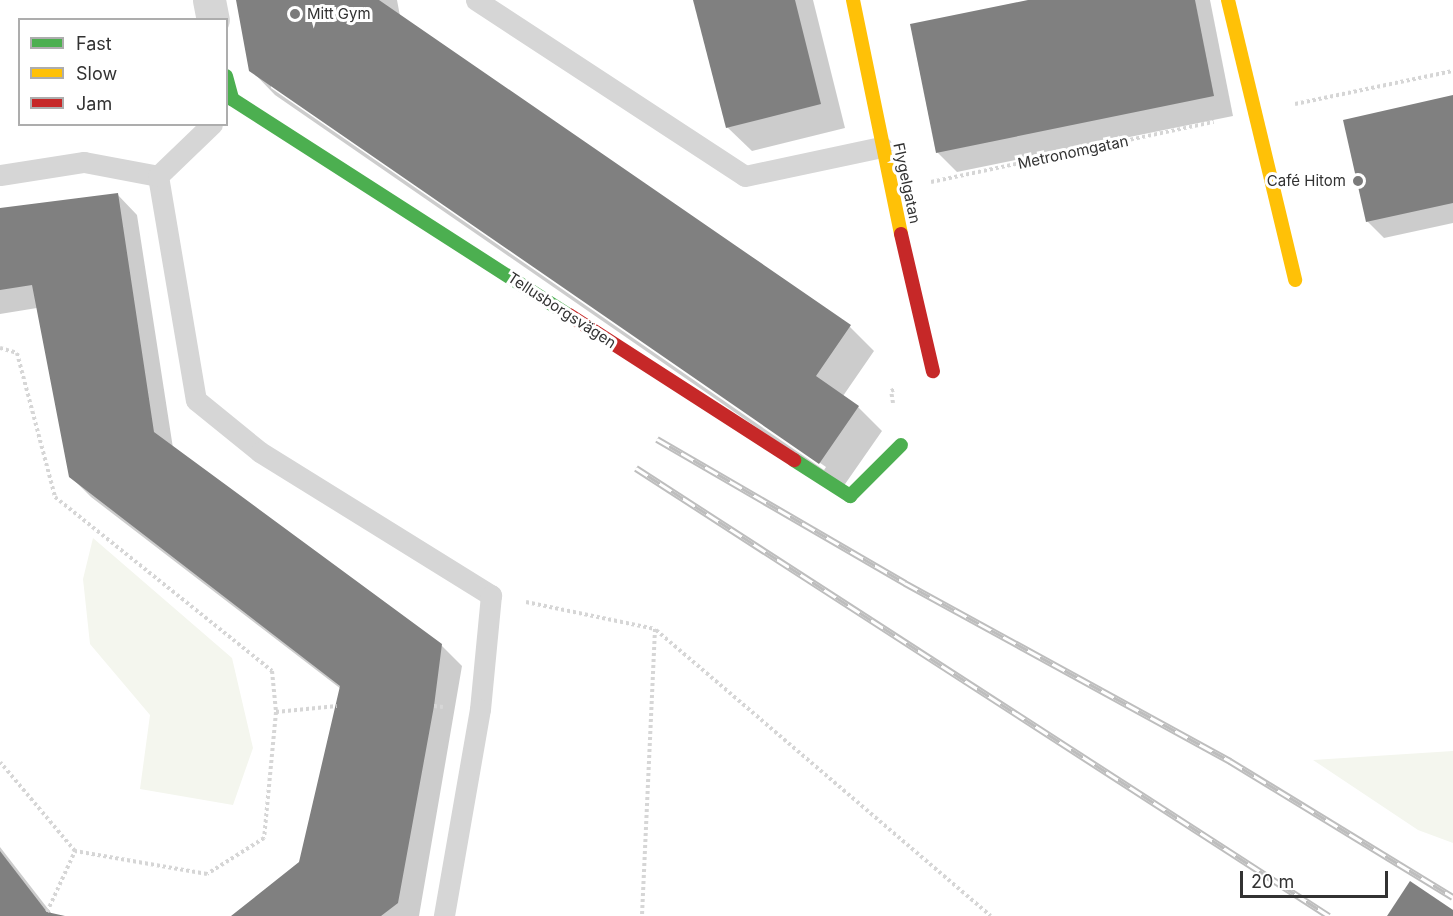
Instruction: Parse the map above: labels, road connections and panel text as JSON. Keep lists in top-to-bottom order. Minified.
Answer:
{"streets":{"street":["Flygelgatan","Tellusborgsvägen"],"path":["Metronomgatan"]},"crossings":[["Metronomgatan","Flygelgatan"]],"places":["Mitt Gym","Café Hitom"],"legend":["Fast","Slow","Jam"],"scale_bar":"20 m"}
